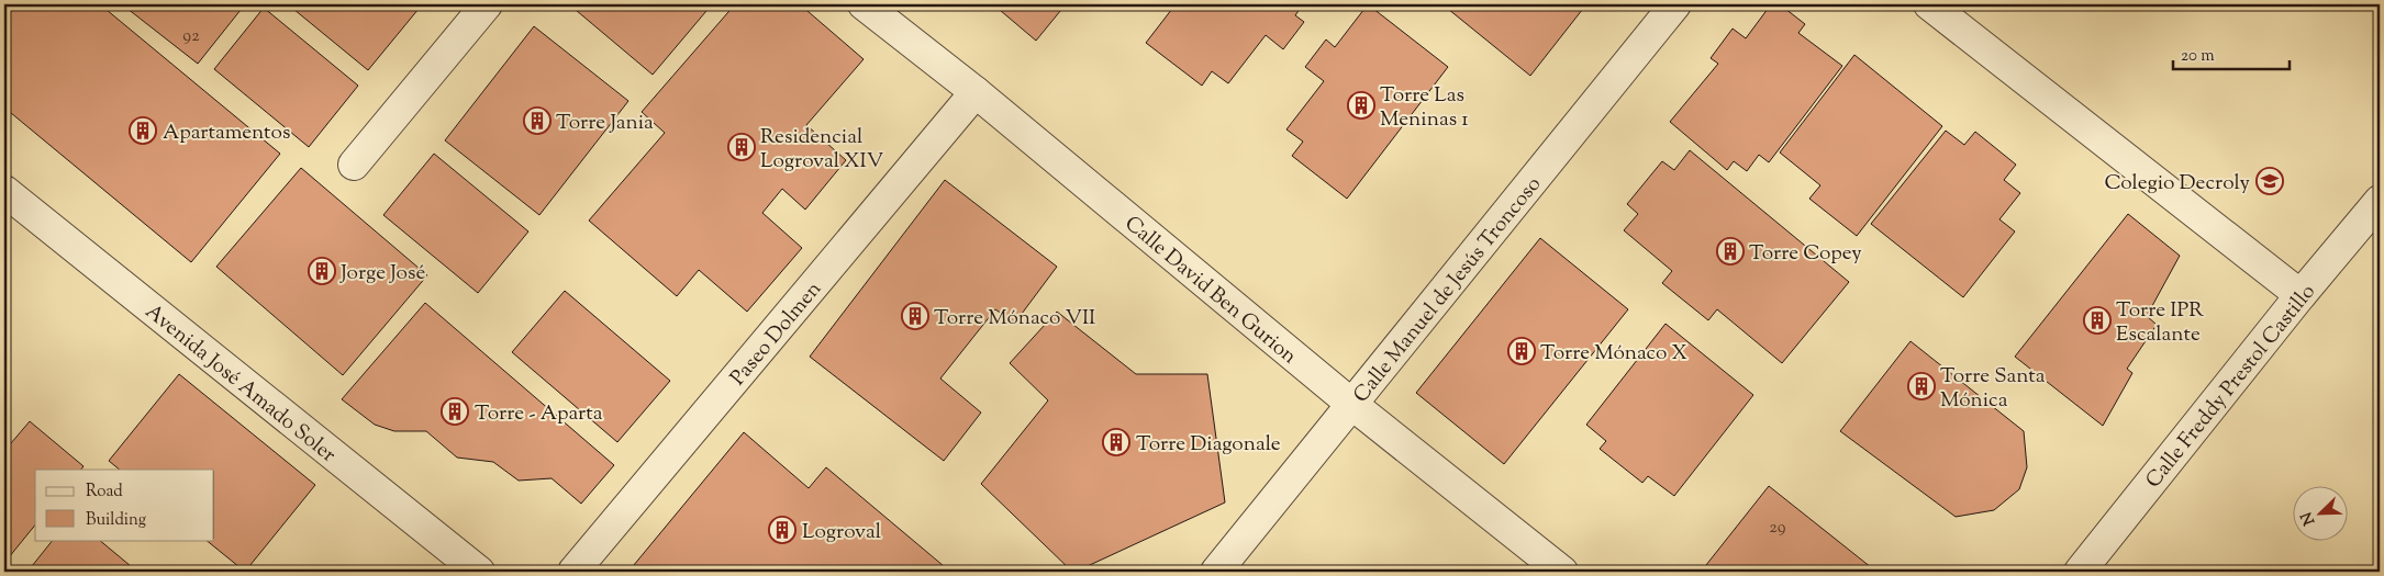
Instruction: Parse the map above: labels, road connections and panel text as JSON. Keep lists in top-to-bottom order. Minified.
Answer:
{"streets":{"street":["Calle David Ben Gurion","Calle Manuel de Jesús Troncoso","Paseo Dolmen","Avenida José Amado Soler","Calle Freddy Prestol Castillo"]},"crossings":[["Calle David Ben Gurion","Calle Manuel de Jesús Troncoso"],["Calle David Ben Gurion","Paseo Dolmen"]],"places":{"building":["Torre Las Meninas 1","Torre Jania","Apartamentos","Residencial Logroval XIV","Torre Copey","Jorge José","Torre Mónaco VII","Torre IPR Escalante","Torre Mónaco X","Torre Santa Mónica","Torre - Aparta","Torre Diagonale","Logroval"],"school or university":["Colegio Decroly"]},"house_numbers":["92","29"],"legend":["Road","Building"],"scale_bar":"20 m","north":"bottom left"}
